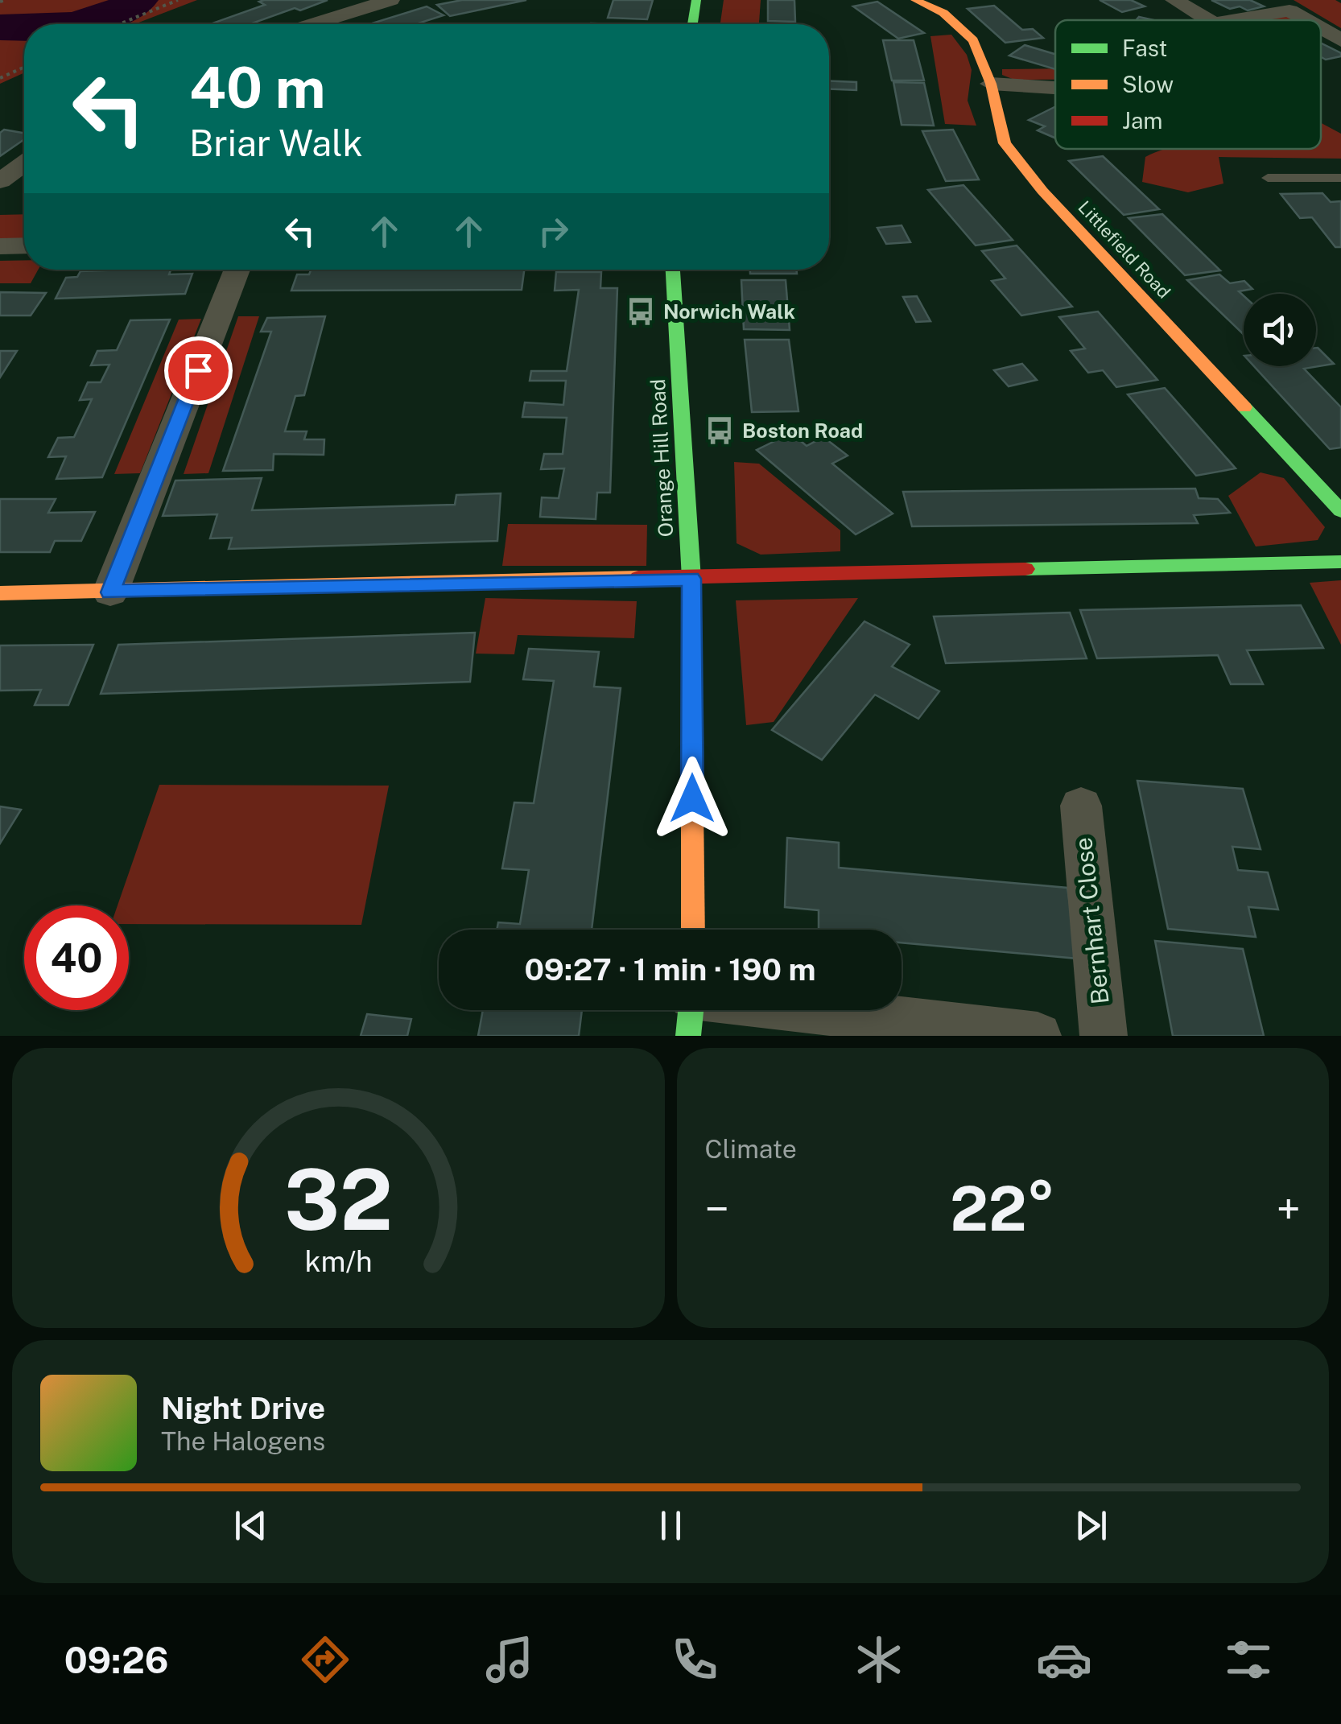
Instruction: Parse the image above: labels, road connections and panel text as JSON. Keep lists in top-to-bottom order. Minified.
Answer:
{"streets":{"street":["Littlefield Road","Orange Hill Road","Bernhart Close"]},"places":{"bus stop":["Norwich Walk","Boston Road"]},"legend":["Fast","Slow","Jam"],"page":{"turn":["40 m","Briar Walk"],"limit":"40","trip":"09:27 · 1 min · 190 m","tile":"Climate","heat":["−","22°","+"],"song":["Night Drive","The Halogens"],"tabs":"09:26","gauge":["32","km/h"]}}
